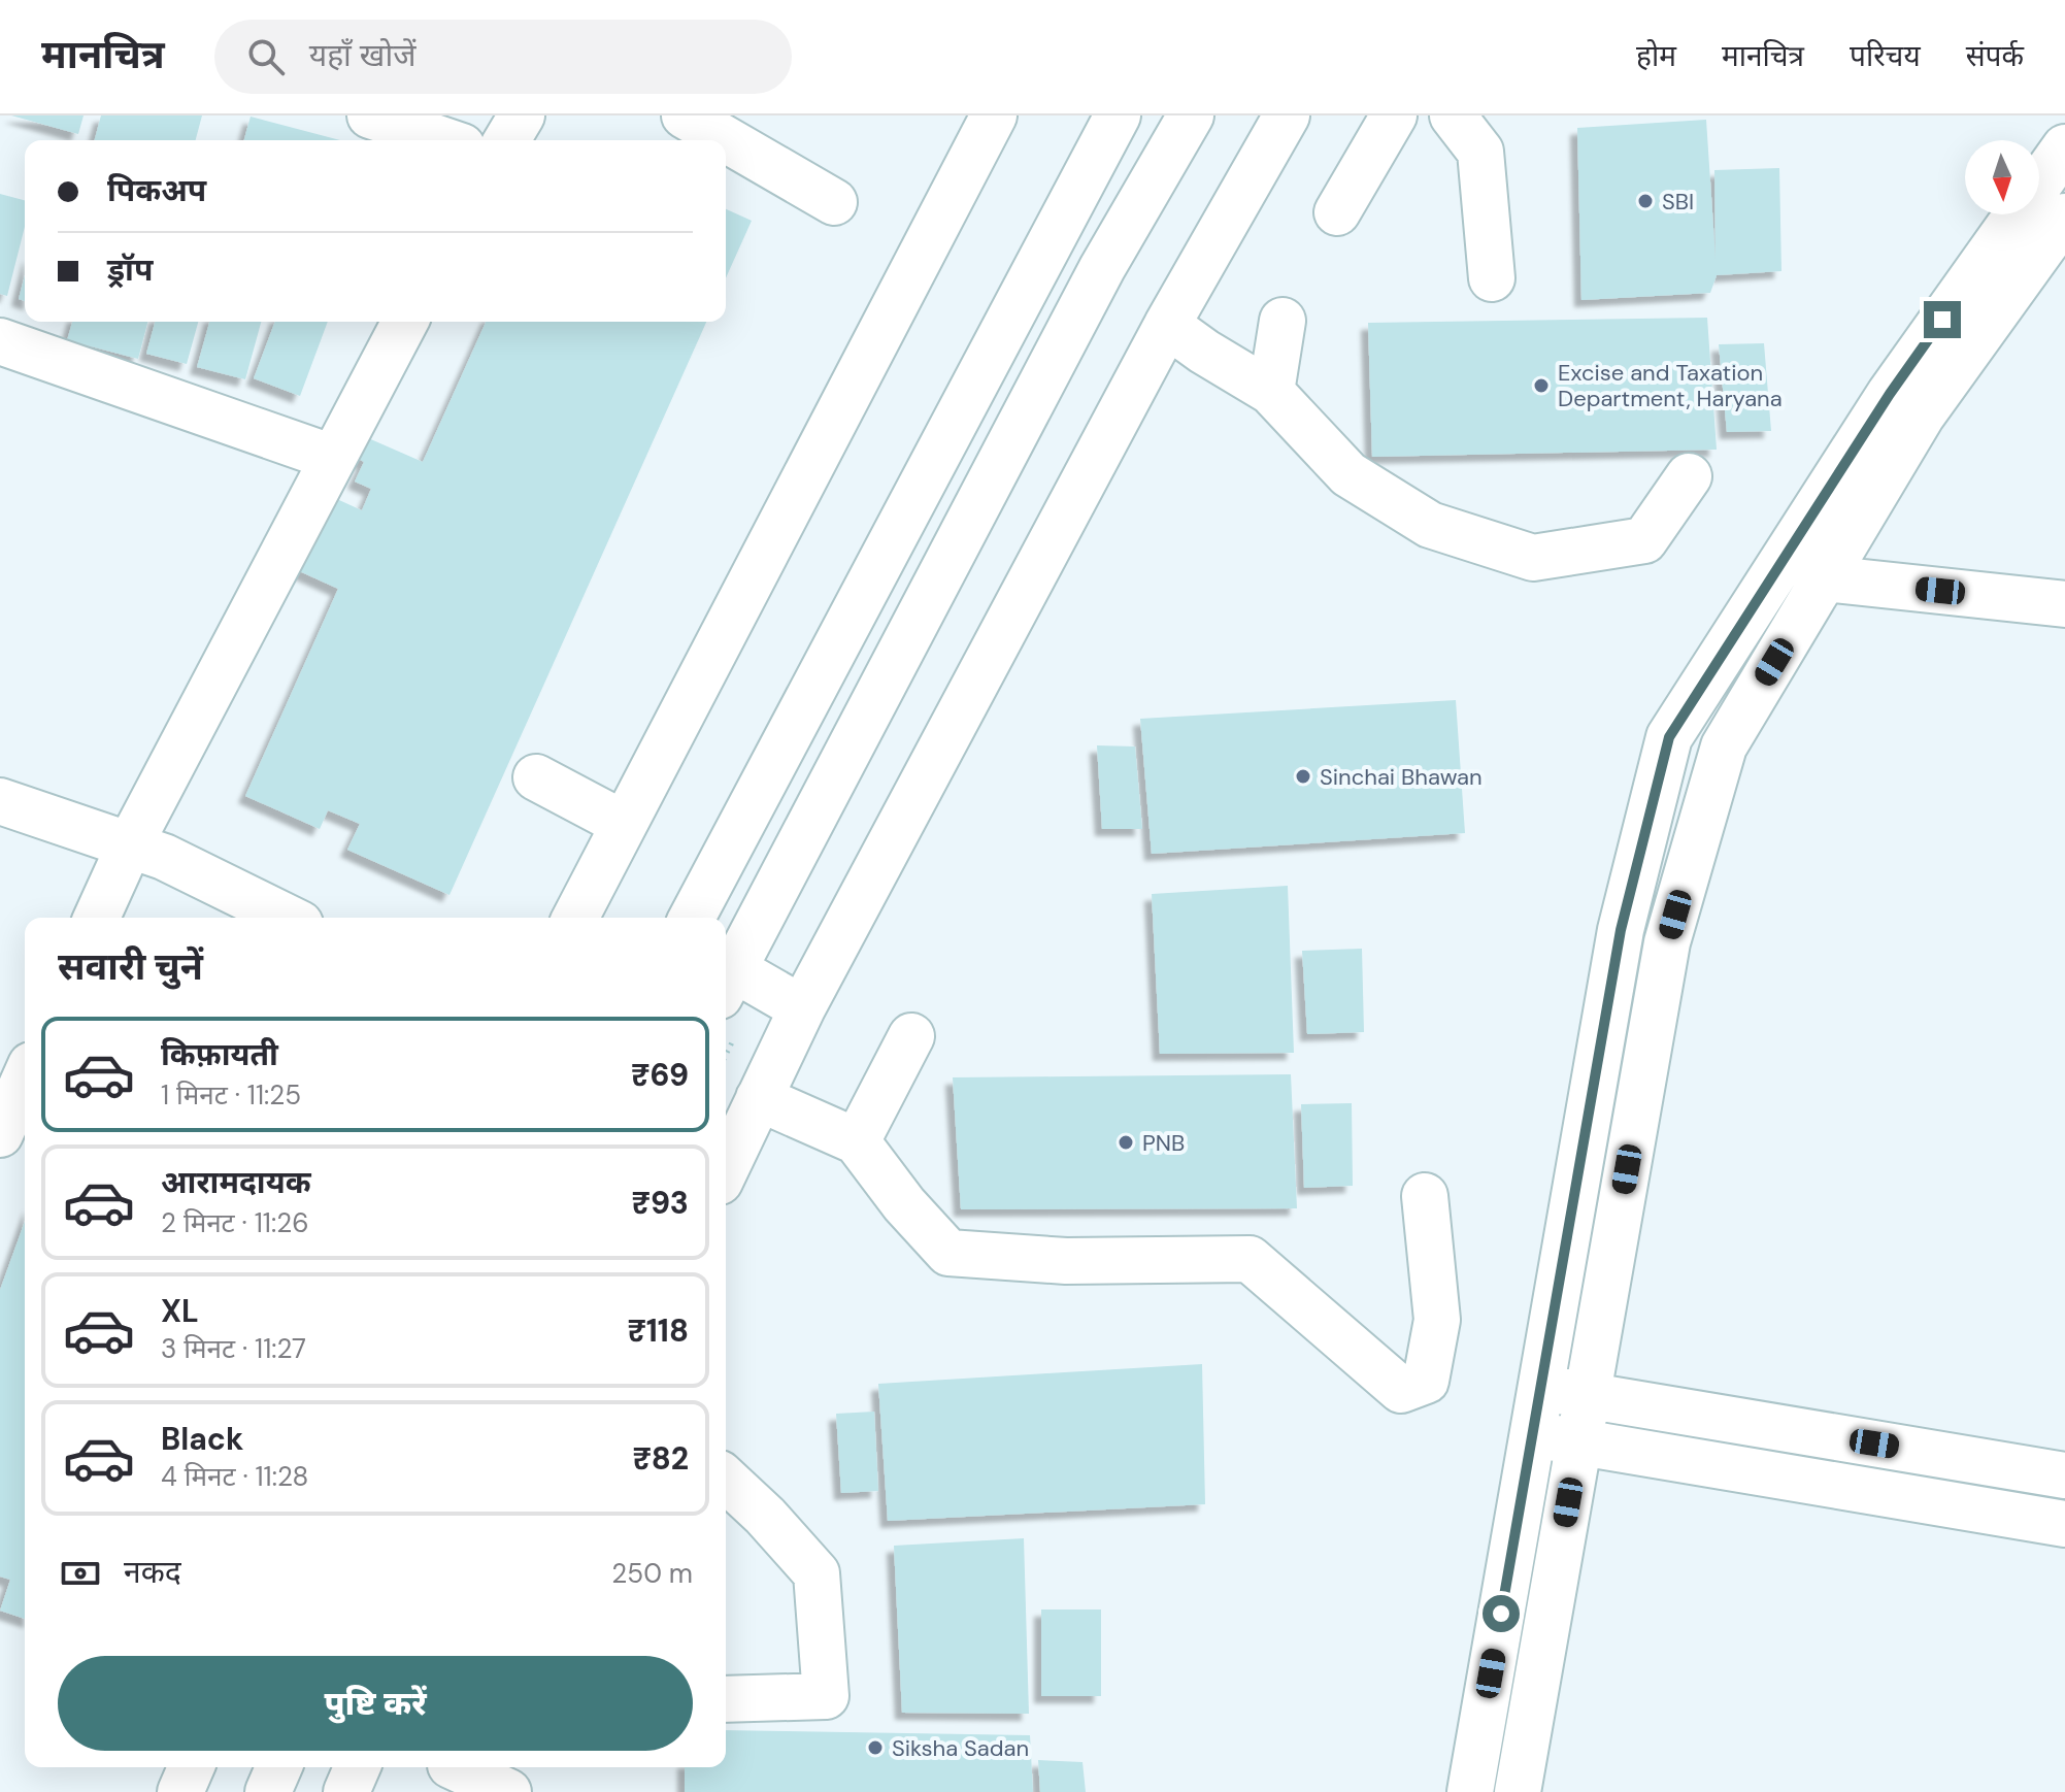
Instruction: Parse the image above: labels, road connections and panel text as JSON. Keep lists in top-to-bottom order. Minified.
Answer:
{"places":["SBI","Excise and Taxation Department, Haryana","Sinchai Bhawan","PNB","Siksha Sadan"],"north":"bottom","page":{"header":"मानचित्र","search":"यहाँ खोजें","nav":["होम","मानचित्र","परिचय","संपर्क"],"banner":["पिकअप","ड्रॉप"],"heading":"सवारी चुनें","list":[{"name":"किफ़ायती","note":"1 मिनट · 11:25","value":"₹69"},{"name":"आरामदायक","note":"2 मिनट · 11:26","value":"₹93"},{"name":"XL","note":"3 मिनट · 11:27","value":"₹118"},{"name":"Black","note":"4 मिनट · 11:28","value":"₹82"}],"pay":["नकद","250 m"],"buttons":"पुष्टि करें"}}
